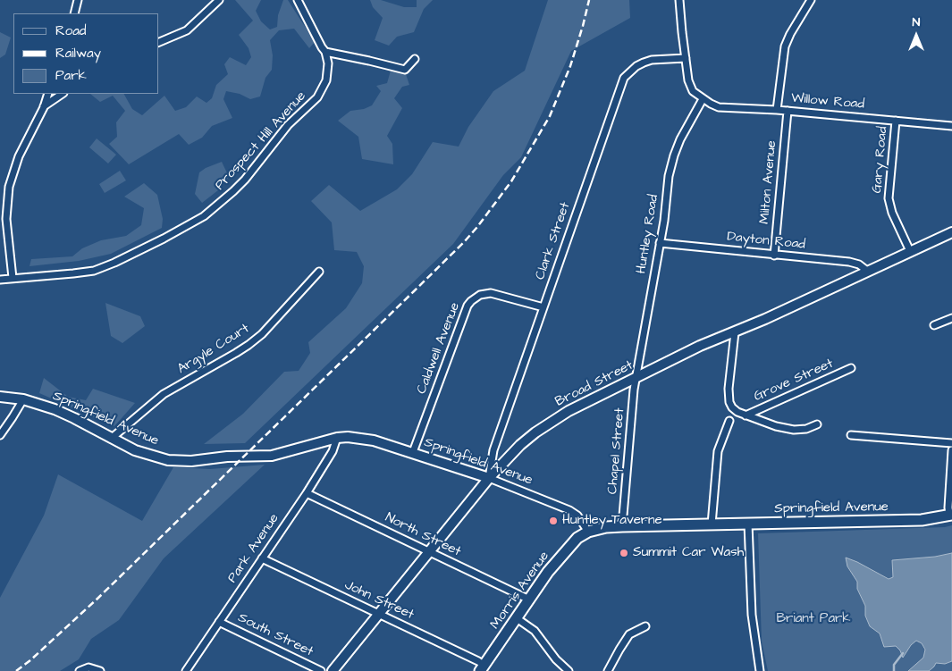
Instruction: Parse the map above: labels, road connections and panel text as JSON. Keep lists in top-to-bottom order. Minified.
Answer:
{"streets":{"main road":["Broad Street","Springfield Avenue","Morris Avenue"],"street":["Willow Road","Prospect Hill Avenue","Gary Road","Milton Avenue","Huntley Road","Clark Street","Dayton Road","Caldwell Avenue","Argyle Court","Grove Street","Chapel Street","North Street","Park Avenue","John Street","South Street"]},"crossings":[["Willow Road","Gary Road"],["Willow Road","Milton Avenue"],["Willow Road","Huntley Road"],["Gary Road","Broad Street"],["Milton Avenue","Dayton Road"],["Huntley Road","Dayton Road"],["Huntley Road","Broad Street"],["Huntley Road","Chapel Street"],["Clark Street","Caldwell Avenue"],["Clark Street","Broad Street"],["Clark Street","Springfield Avenue"],["Dayton Road","Broad Street"],["Caldwell Avenue","Springfield Avenue"],["Argyle Court","Springfield Avenue"],["Broad Street","Springfield Avenue"],["Broad Street","Chapel Street"],["Broad Street","North Street"],["Broad Street","John Street"],["Springfield Avenue","Chapel Street"],["Springfield Avenue","Park Avenue"],["Springfield Avenue","Morris Avenue"],["North Street","Park Avenue"],["North Street","Morris Avenue"],["Park Avenue","John Street"],["Park Avenue","South Street"],["Morris Avenue","John Street"]],"parks":["Briant Park"],"places":["Huntley Taverne","Summit Car Wash"],"legend":["Road","Railway","Park"],"north":"top"}
